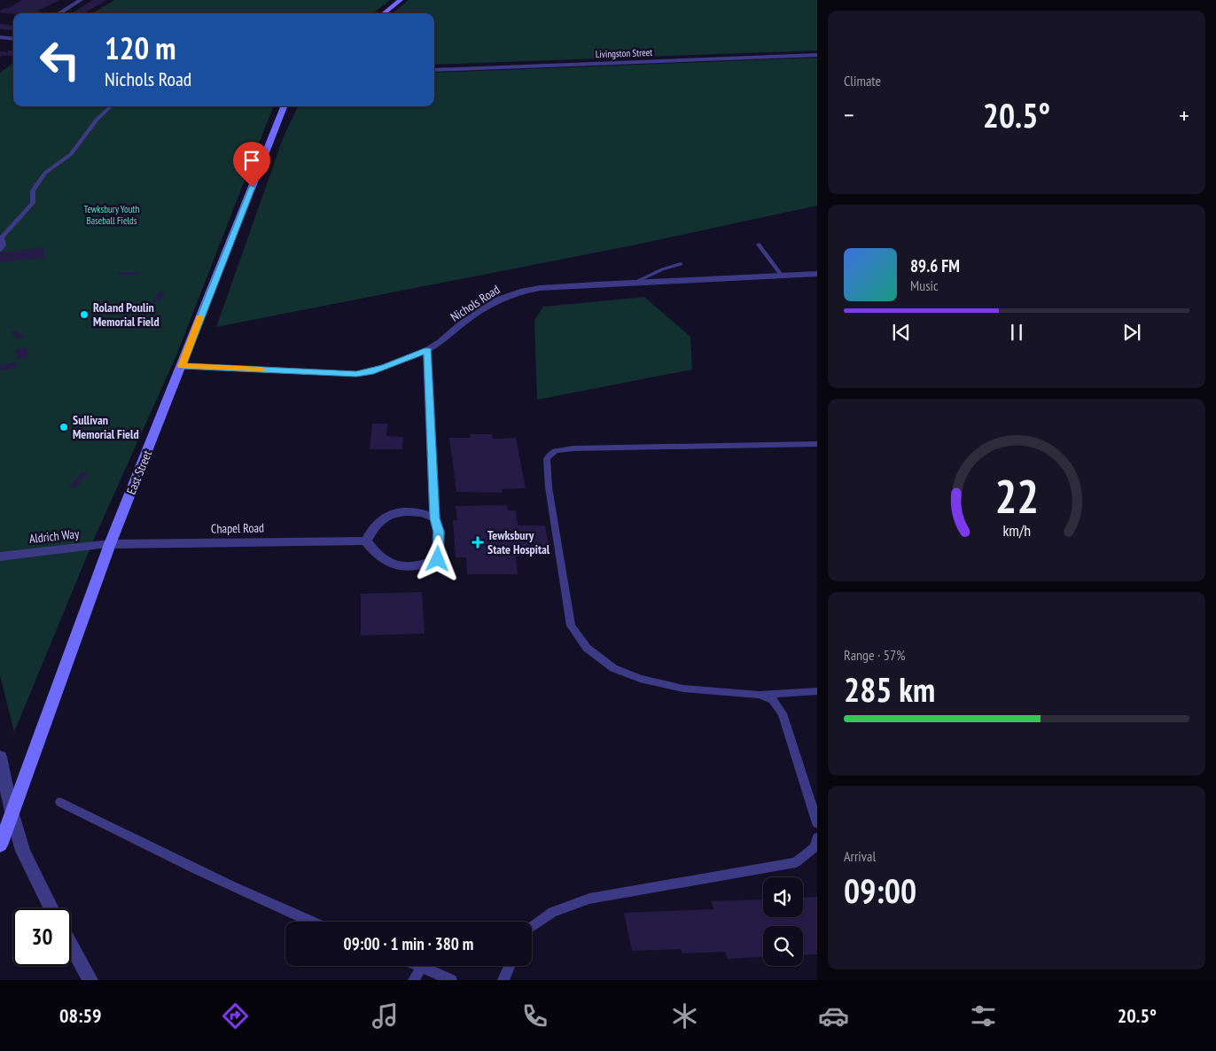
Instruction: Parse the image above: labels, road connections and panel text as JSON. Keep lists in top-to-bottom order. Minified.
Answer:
{"streets":{"main road":["East Street"],"street":["Livingston Street","Nichols Road","Chapel Road","Aldrich Way"]},"crossings":[["Nichols Road","East Street"],["East Street","Chapel Road"],["East Street","Aldrich Way"],["Chapel Road","Aldrich Way"]],"parks":["Tewksbury Youth Baseball Fields"],"places":{"other":["Roland Poulin Memorial Field","Sullivan Memorial Field"],"health":["Tewksbury State Hospital"]},"page":{"tile":["Climate",["Range · 57%","285 km"],["Arrival","09:00"]],"turn":["120 m","Nichols Road"],"heat":["−","20.5°","+"],"song":["89.6 FM","Music"],"limit":"30","trip":"09:00 · 1 min · 380 m","tabs":["08:59","20.5°"],"gauge":["22","km/h"]}}
